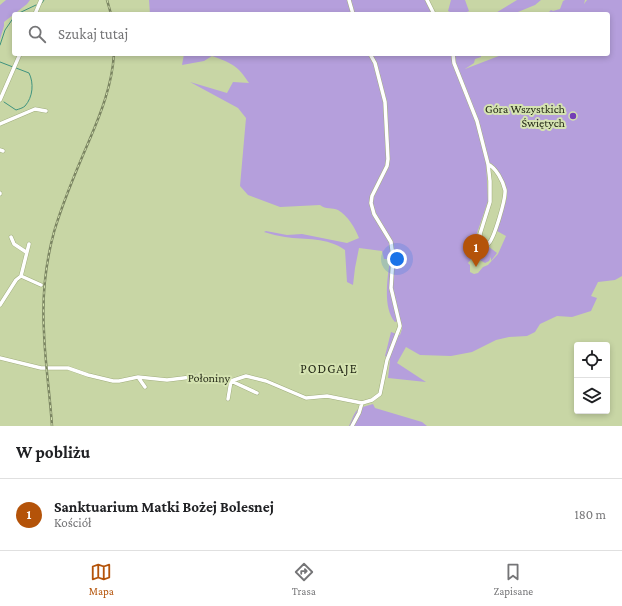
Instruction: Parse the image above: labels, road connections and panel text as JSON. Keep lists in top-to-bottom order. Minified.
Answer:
{"streets":{"street":["Połoniny"]},"districts":["PODGAJE"],"places":["Góra Wszystkich Świętych"],"page":{"search":"Szukaj tutaj","pins":"1","heading":"W pobliżu","list":[{"mark":"1","name":"Sanktuarium Matki Bożej Bolesnej","note":"Kościół","value":"180 m"}],"nav":["Mapa","Trasa","Zapisane"]}}
